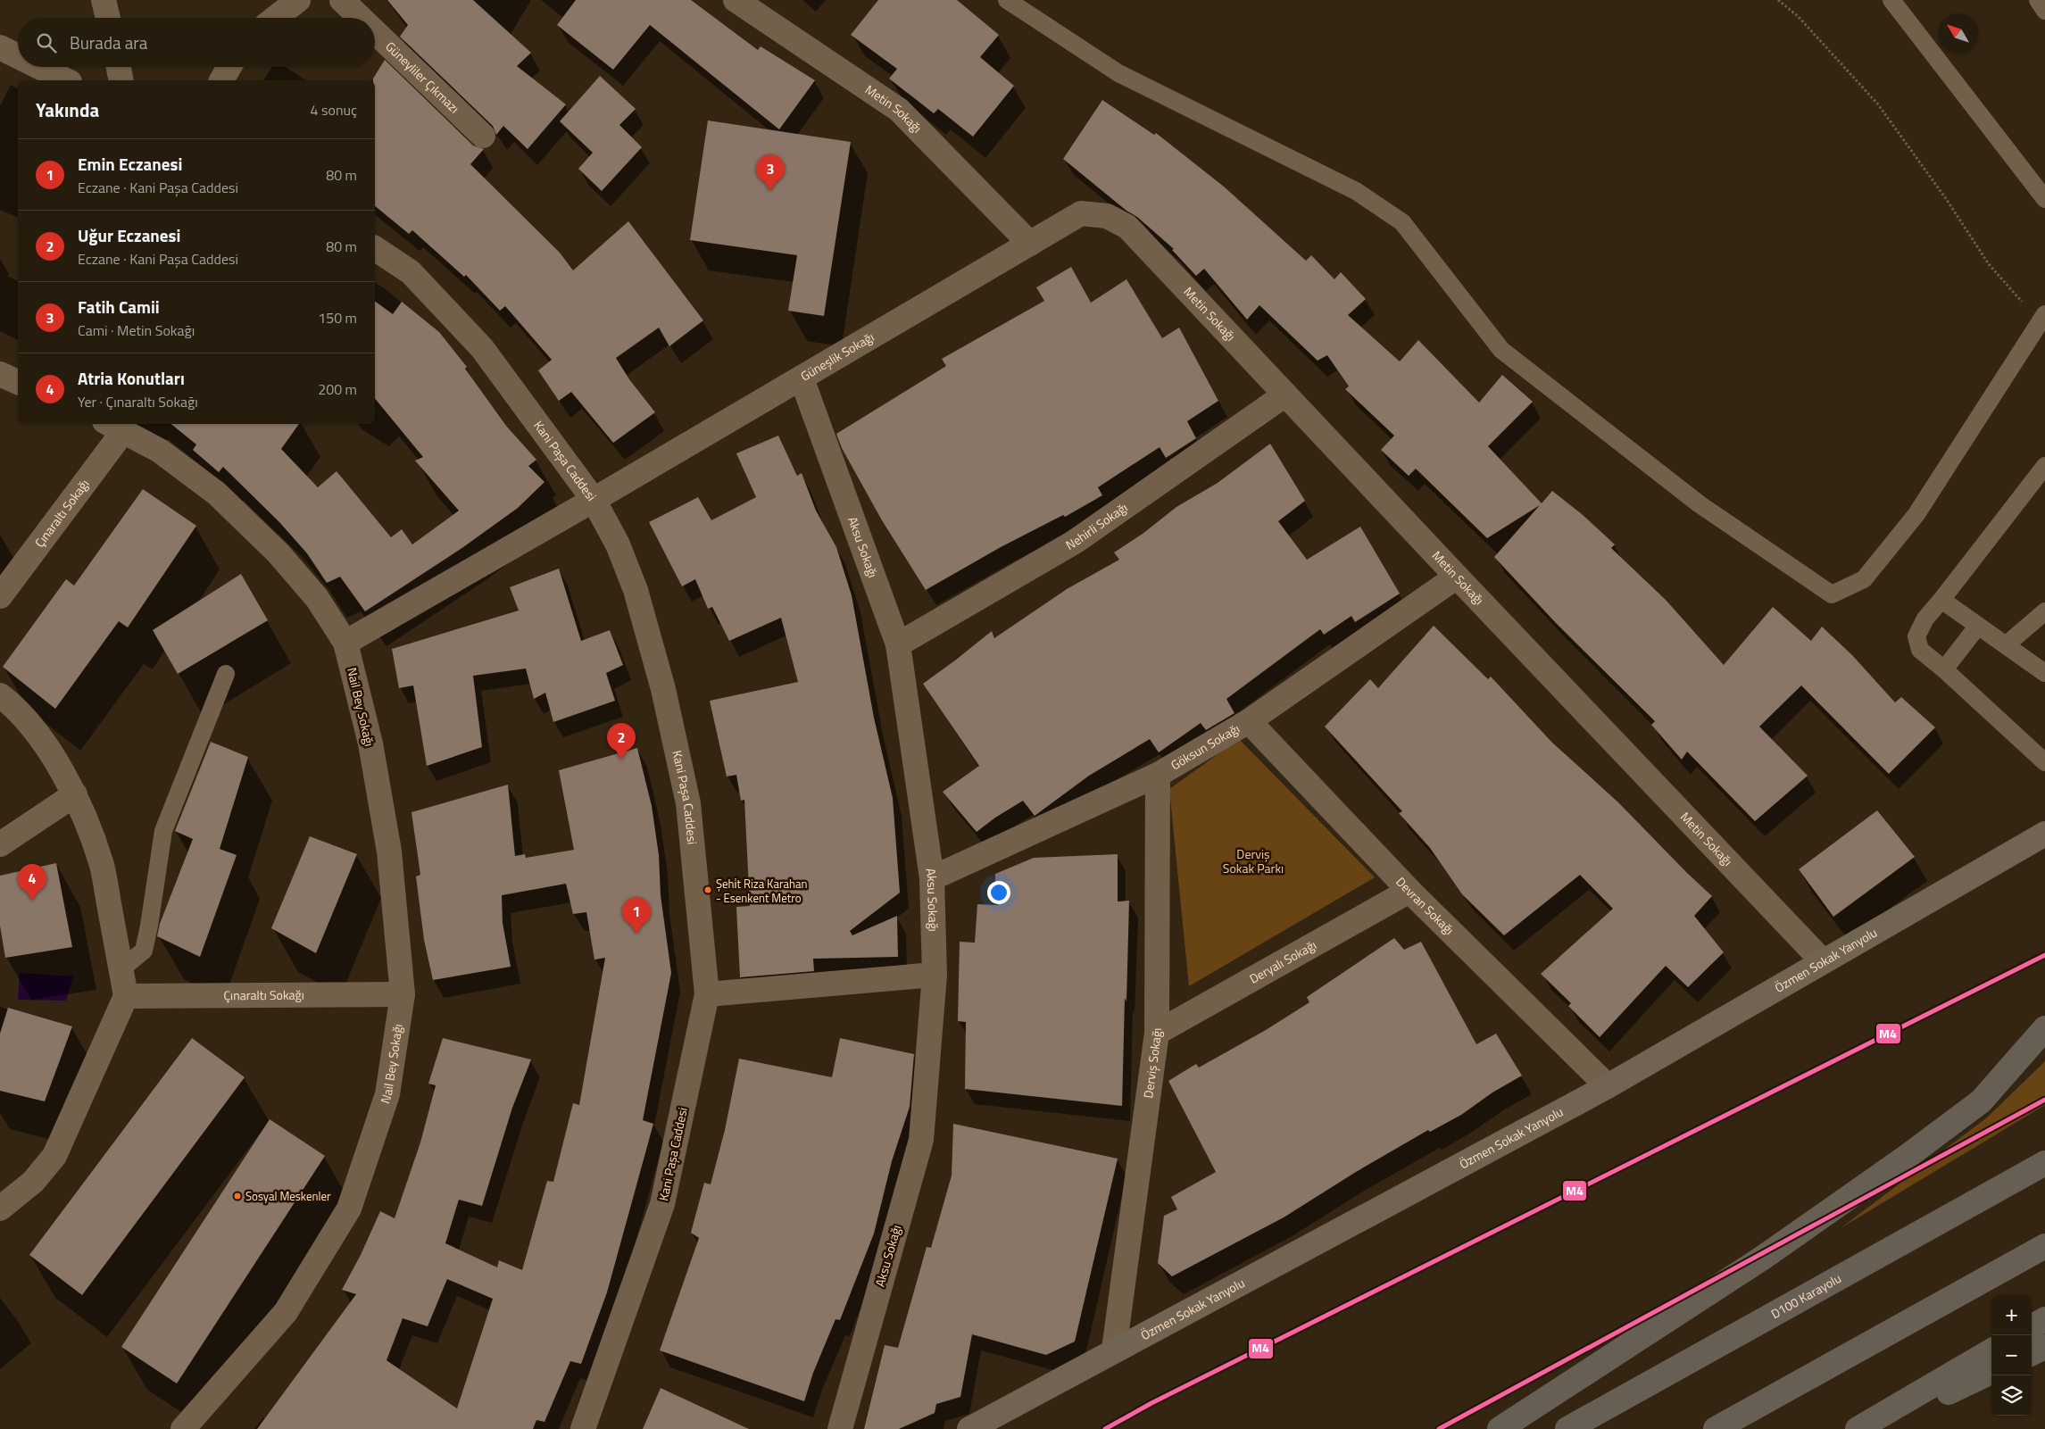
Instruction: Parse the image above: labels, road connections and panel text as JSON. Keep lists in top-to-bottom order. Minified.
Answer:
{"streets":{"highway":["D100 Karayolu"],"main road":["Özmen Sokak Yanyolu"],"street":["Güneyliler Çıkmazı","Metin Sokağı","Güneşlik Sokağı","Kani Paşa Caddesi","Çınaraltı Sokağı","Nehirli Sokağı","Aksu Sokağı","Nail Bey Sokağı","Göksun Sokağı","Devran Sokağı","Deryalı Sokağı","Derviş Sokağı"]},"crossings":[["Metin Sokağı","Güneşlik Sokağı"],["Metin Sokağı","Nehirli Sokağı"],["Metin Sokağı","Göksun Sokağı"],["Metin Sokağı","Özmen Sokak Yanyolu"],["Güneşlik Sokağı","Kani Paşa Caddesi"],["Güneşlik Sokağı","Aksu Sokağı"],["Çınaraltı Sokağı","Nail Bey Sokağı"],["Nehirli Sokağı","Aksu Sokağı"],["Aksu Sokağı","Göksun Sokağı"],["Göksun Sokağı","Devran Sokağı"],["Göksun Sokağı","Derviş Sokağı"],["Devran Sokağı","Özmen Sokak Yanyolu"],["Devran Sokağı","Deryalı Sokağı"],["Özmen Sokak Yanyolu","Derviş Sokağı"],["Deryalı Sokağı","Derviş Sokağı"]],"parks":["Derviş Sokak Parkı"],"places":["Şehi̇t Riza Karahan - Esenkent Metro","Sosyal Meskenler"],"lines":["transit line M4"],"north":"top left","page":{"search":"Burada ara","heading":["Yakında","4 sonuç"],"list":[{"mark":"1","name":"Emin Eczanesi","note":"Eczane · Kani Paşa Caddesi","value":"80 m"},{"mark":"2","name":"Uğur Eczanesi","note":"Eczane · Kani Paşa Caddesi","value":"80 m"},{"mark":"3","name":"Fatih Camii","note":"Cami · Metin Sokağı","value":"150 m"},{"mark":"4","name":"Atria Konutları","note":"Yer · Çınaraltı Sokağı","value":"200 m"}],"pins":["3","2","4","1"],"map_buttons":["+","−"]}}
